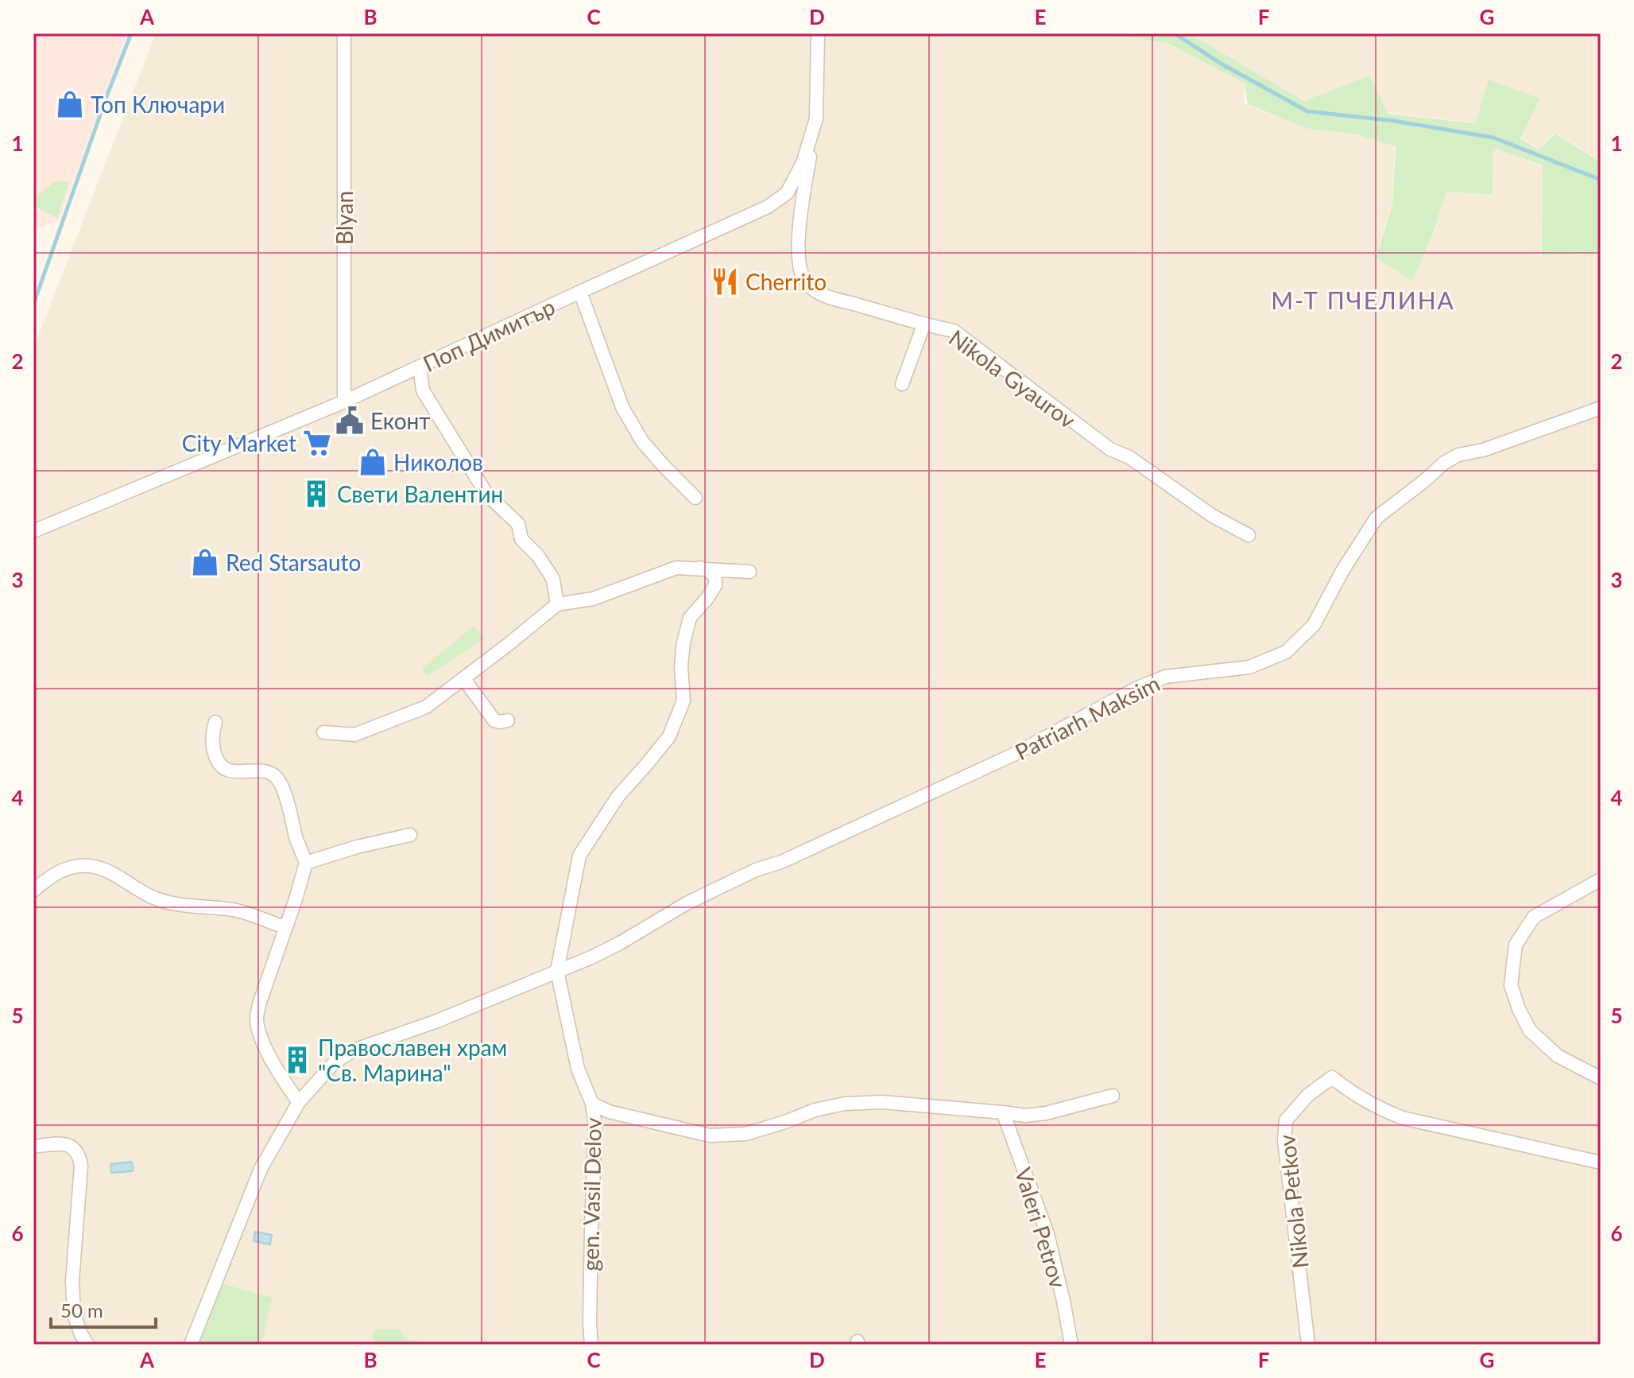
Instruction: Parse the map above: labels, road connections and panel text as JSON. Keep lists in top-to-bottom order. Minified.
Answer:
{"streets":{"street":["Blyan","Поп Димитър","Nikola Gyaurov","gen. Vasil Delov","Nikola Petkov","Valeri Petrov"]},"crossings":[["Blyan","Поп Димитър"],["Поп Димитър","Nikola Gyaurov"]],"districts":["М-Т ПЧЕЛИНА"],"places":{"shop":["Топ Ключари","Николов","Red Starsauto"],"restaurant":["Cherrito"],"public building":["Еконт"],"supermarket":["City Market"],"building":["Свети Валентин","Православен храм \"Св. Марина\""]},"scale_bar":"50 m","grid":{"columns":["A","B","C","D","E","F","G"],"rows":["1","2","3","4","5","6"]}}
